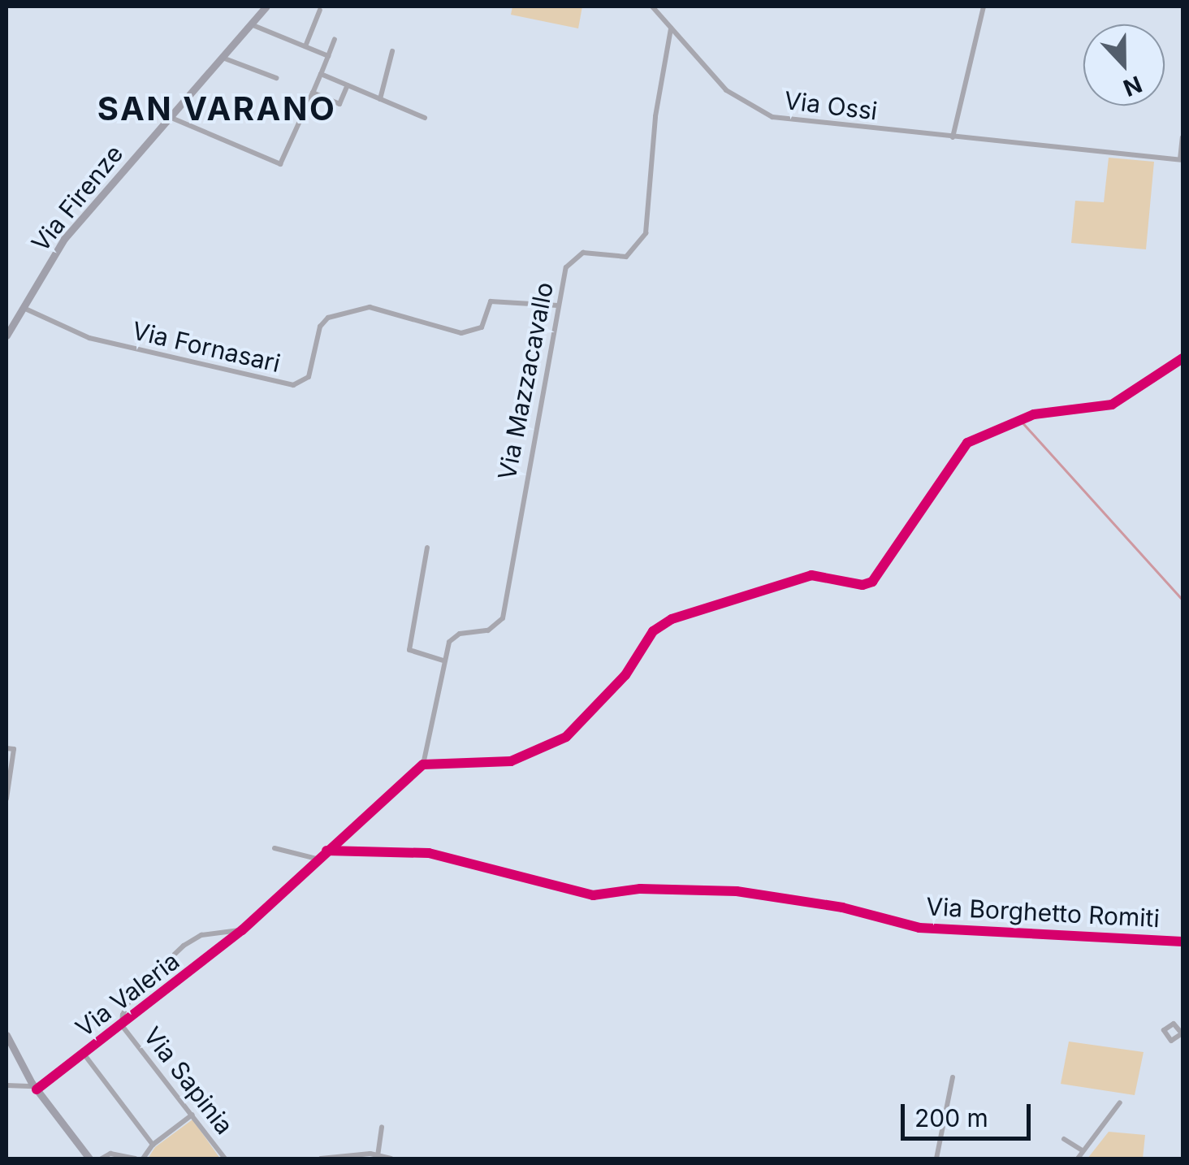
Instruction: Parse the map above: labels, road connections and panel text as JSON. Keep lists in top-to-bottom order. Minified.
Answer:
{"streets":{"main road":["Via Firenze"],"street":["Via Ossi","Via Fornasari","Via Mazzacavallo","Via Borghetto Romiti","Via Valeria","Via Sapinia"]},"crossings":[["Via Ossi","Via Mazzacavallo"],["Via Firenze","Via Fornasari"],["Via Fornasari","Via Mazzacavallo"],["Via Mazzacavallo","Via Valeria"],["Via Borghetto Romiti","Via Valeria"],["Via Valeria","Via Sapinia"]],"districts":["SAN VARANO"],"scale_bar":"200 m","north":"bottom"}
